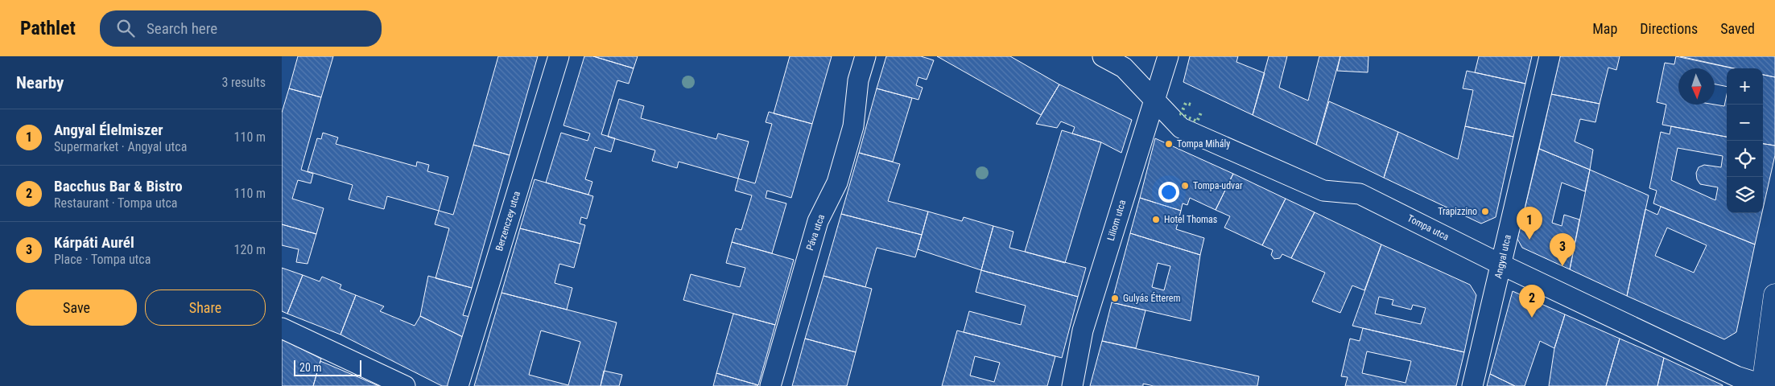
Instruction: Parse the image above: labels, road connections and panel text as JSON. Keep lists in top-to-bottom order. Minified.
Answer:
{"streets":{"street":["Liliom utca","Berzenczey utca","Tompa utca","Páva utca","Angyal utca"]},"crossings":[["Liliom utca","Tompa utca"],["Tompa utca","Angyal utca"]],"places":["Tompa Mihály","Tompa-udvar","Trapizzino","Hotel Thomas","Gulyás Étterem"],"scale_bar":"20 m","north":"bottom","page":{"header":"Pathlet","search":"Search here","nav":["Map","Directions","Saved"],"heading":["Nearby","3 results"],"map_buttons":["+","−"],"list":[{"mark":"1","name":"Angyal Élelmiszer","note":"Supermarket · Angyal utca","value":"110 m"},{"mark":"2","name":"Bacchus Bar & Bistro","note":"Restaurant · Tompa utca","value":"110 m"},{"mark":"3","name":"Kárpáti Aurél","note":"Place · Tompa utca","value":"120 m"}],"pins":["1","3","2"],"buttons":["Save","Share"],"scale":"20 m"}}
